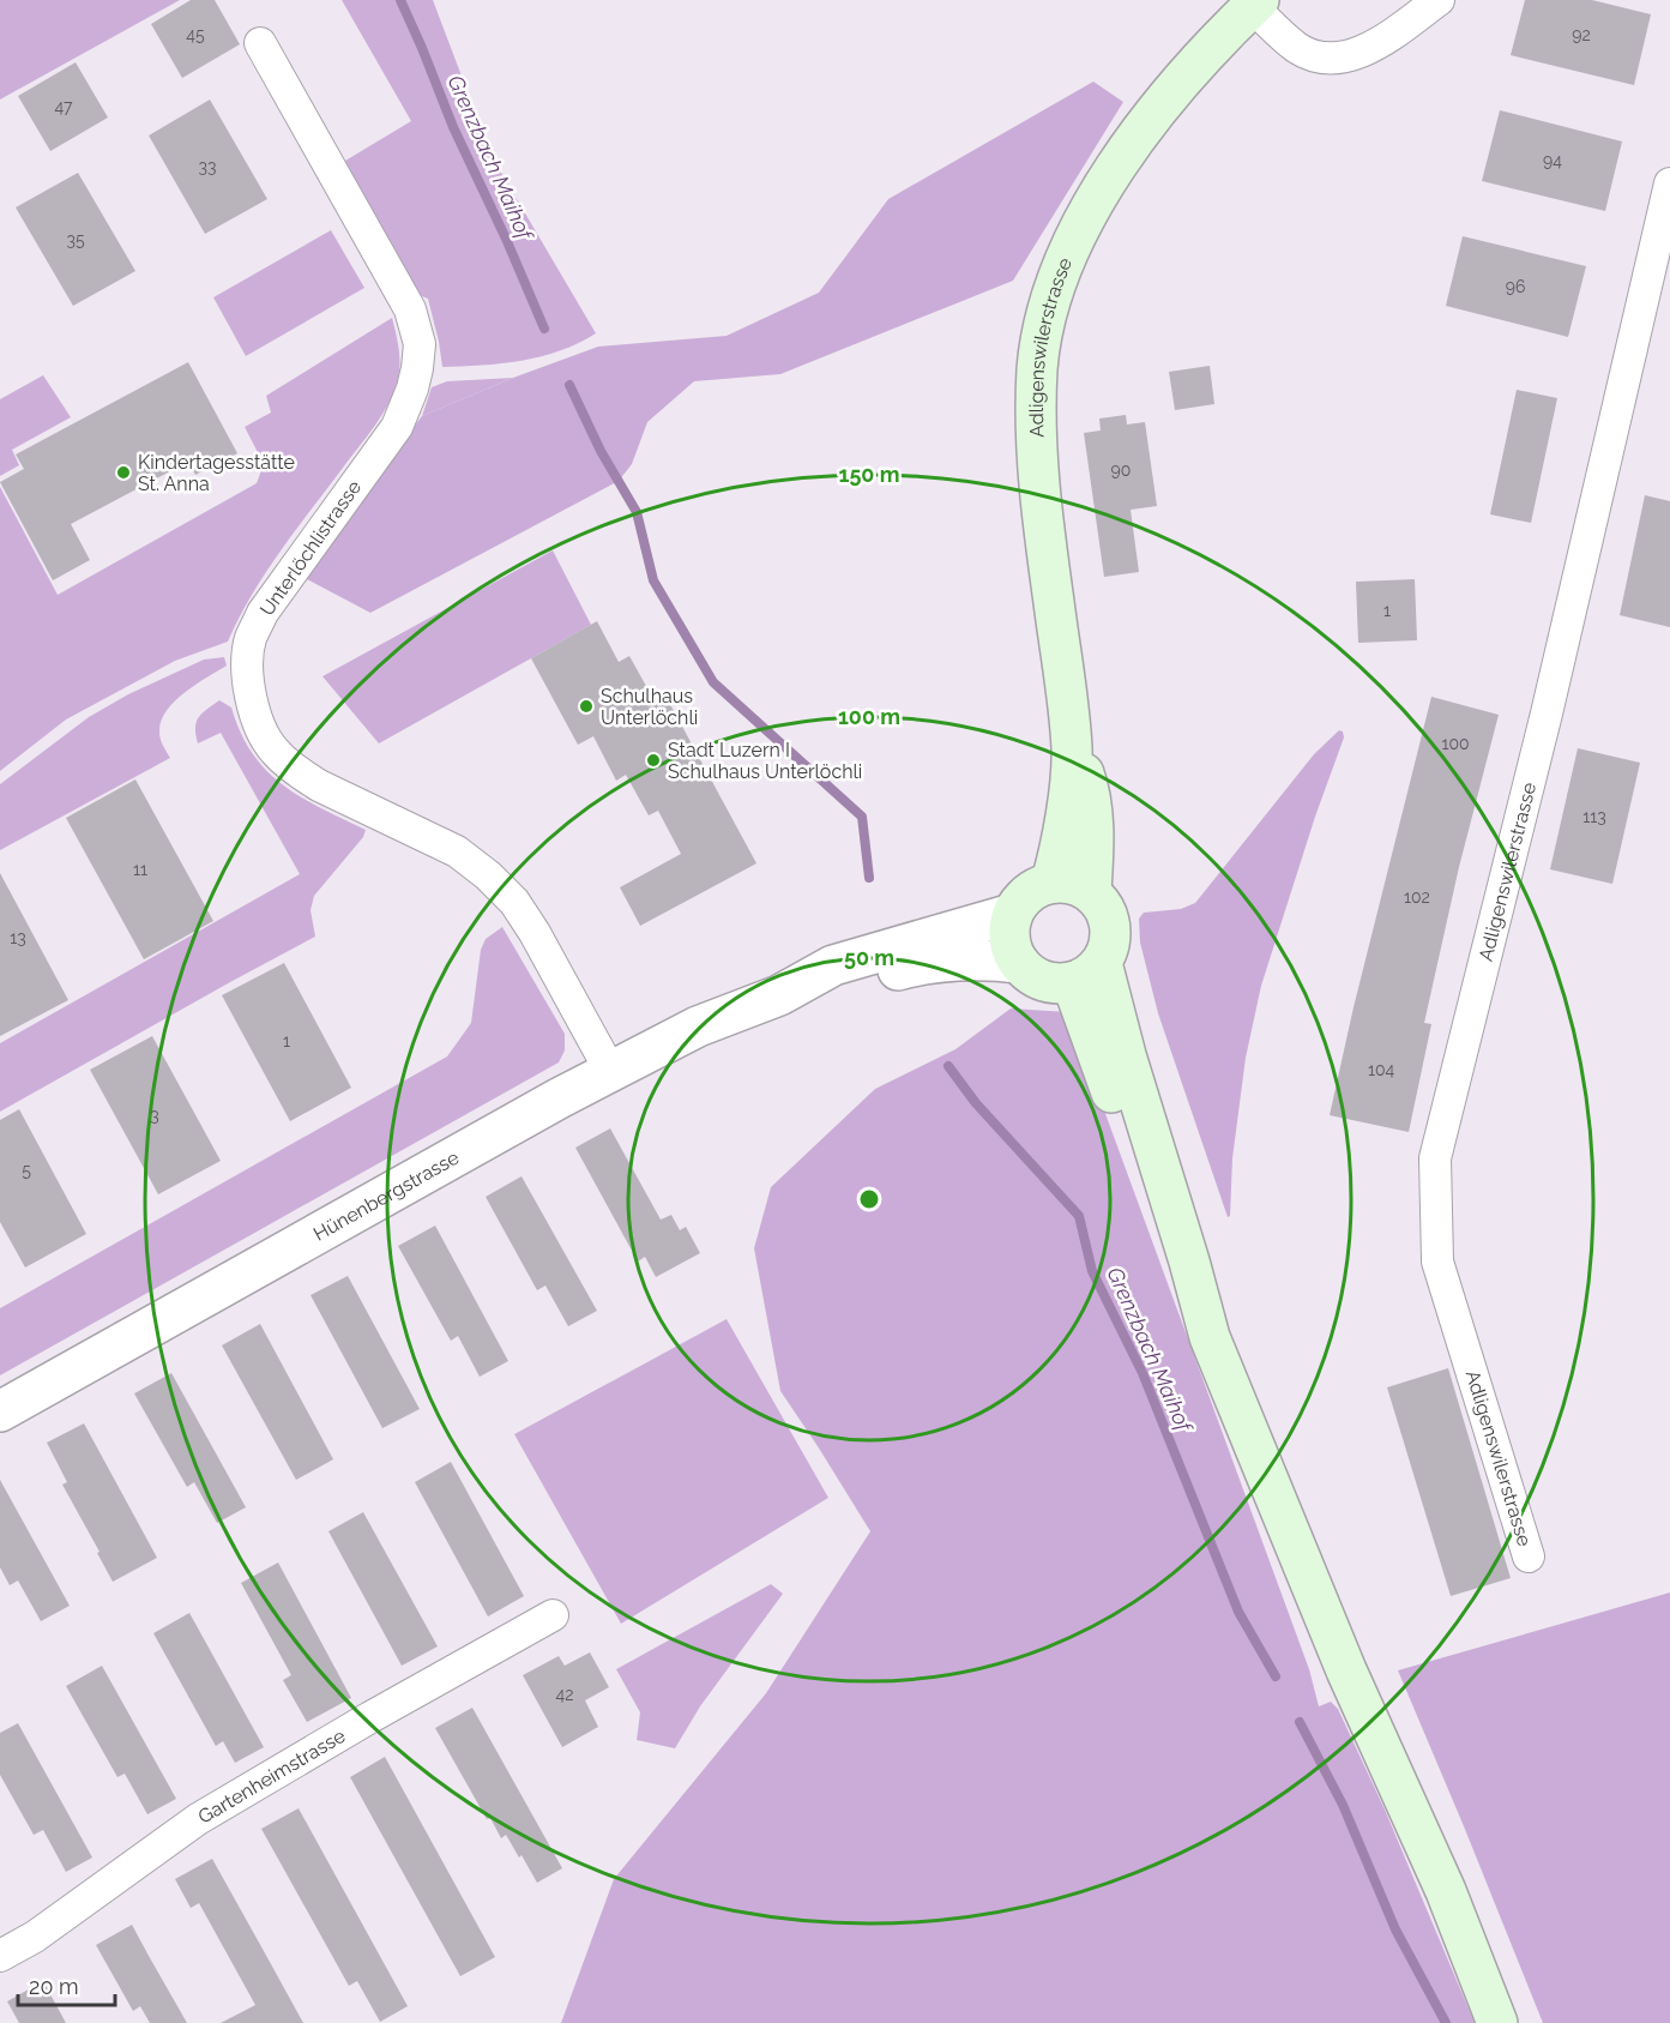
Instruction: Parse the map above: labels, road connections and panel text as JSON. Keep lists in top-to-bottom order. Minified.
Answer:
{"streets":{"main road":["Adligenswilerstrasse"],"street":["Unterlöchlistrasse","Hünenbergstrasse","Gartenheimstrasse"]},"crossings":[["Adligenswilerstrasse","Hünenbergstrasse"],["Unterlöchlistrasse","Hünenbergstrasse"]],"water":["Grenzbach Maihof"],"places":["Kindertagesstätte St. Anna","Schulhaus Unterlöchli","Stadt Luzern I Schulhaus Unterlöchli"],"house_numbers":["45","92","47","94","33","35","96","90","1","100","113","11","102","13","1","104","3","5","42"],"scale_bar":"20 m","rings":["150 m","100 m","50 m"]}
